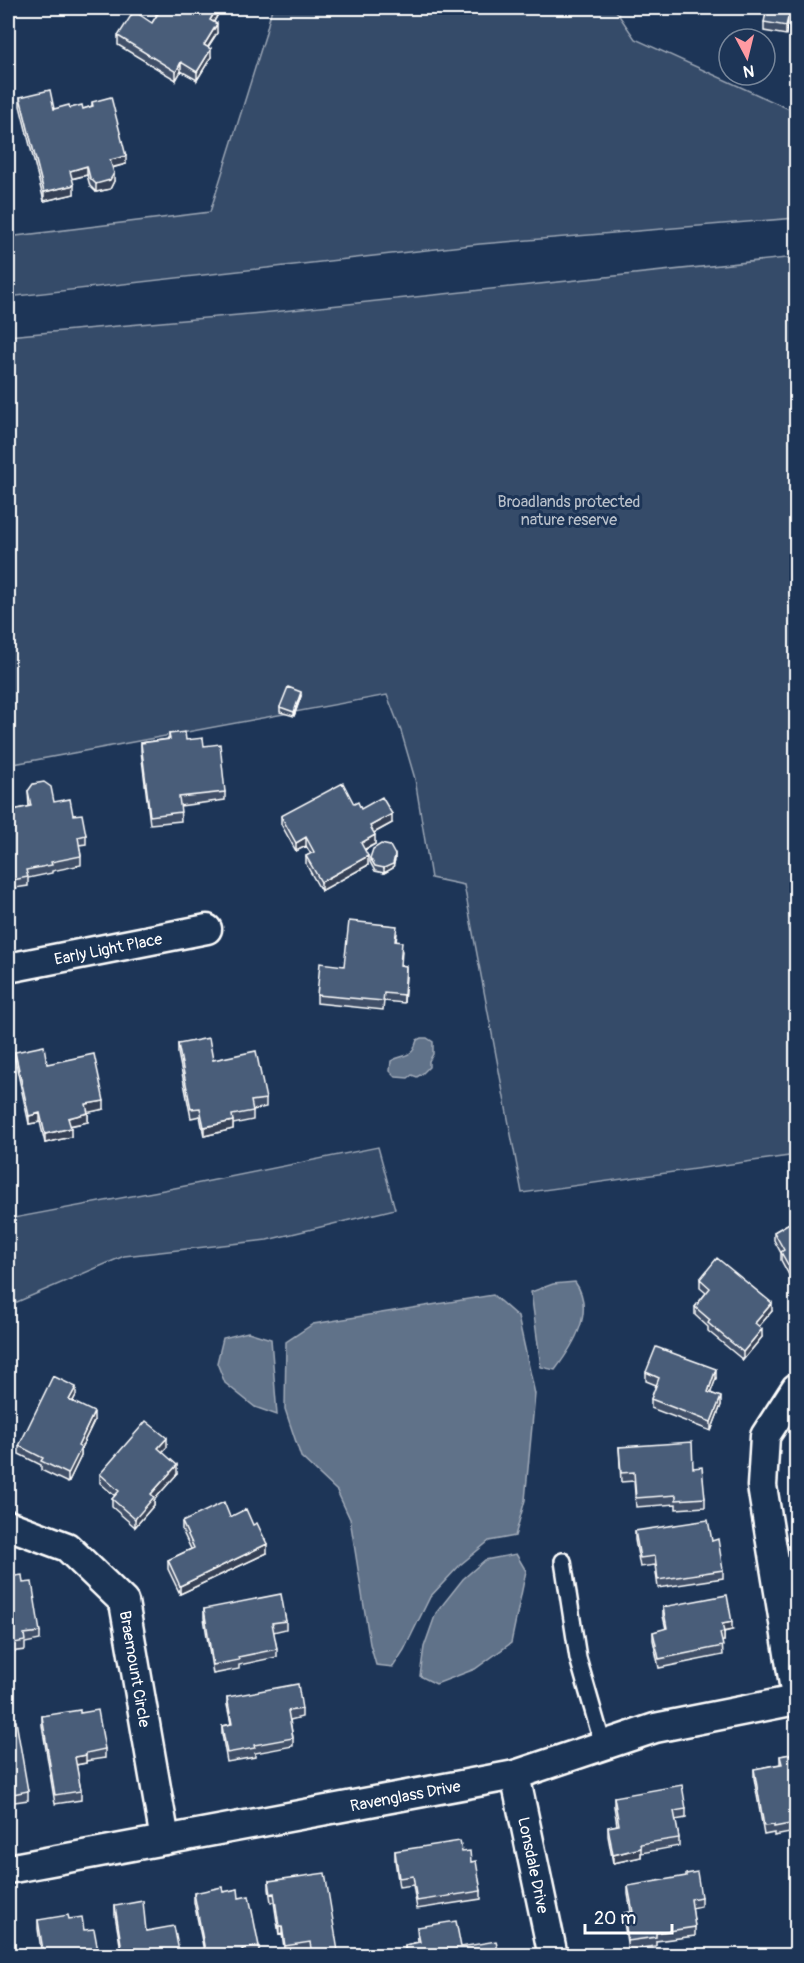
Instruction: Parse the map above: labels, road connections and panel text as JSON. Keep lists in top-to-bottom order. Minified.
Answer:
{"streets":{"street":["Early Light Place","Braemount Circle","Ravenglass Drive","Lonsdale Drive"]},"crossings":[["Braemount Circle","Ravenglass Drive"],["Ravenglass Drive","Lonsdale Drive"]],"parks":["Broadlands protected nature reserve"],"scale_bar":"20 m","north":"bottom"}
